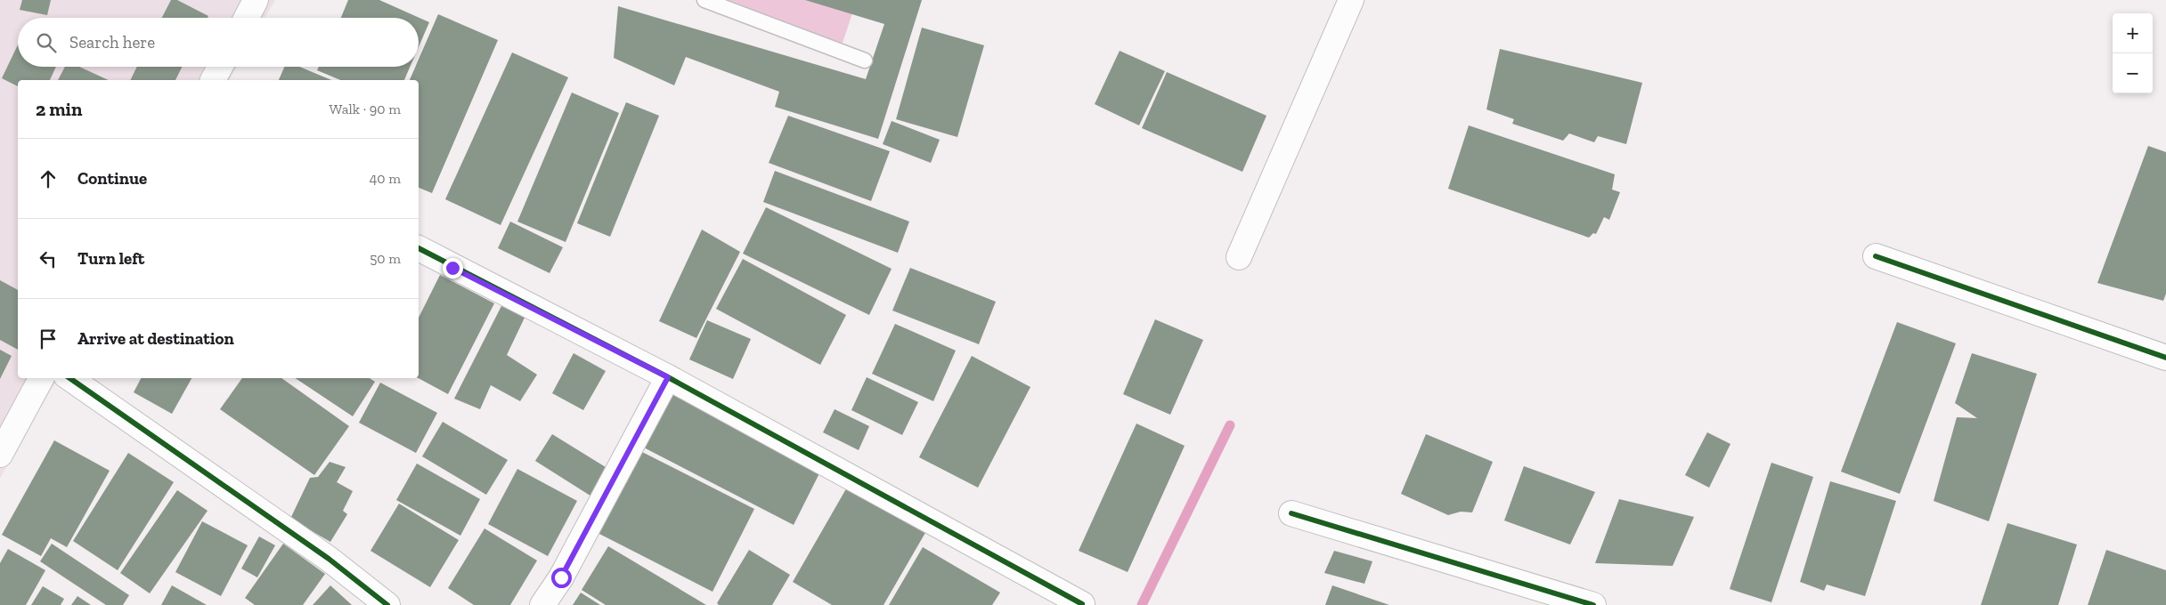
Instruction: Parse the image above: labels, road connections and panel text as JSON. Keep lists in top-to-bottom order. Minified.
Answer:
{"page":{"map_buttons":["+","−"],"search":"Search here","heading":["2 min","Walk · 90 m"],"list":[["Continue","40 m"],["Turn left","50 m"],"Arrive at destination"]}}
